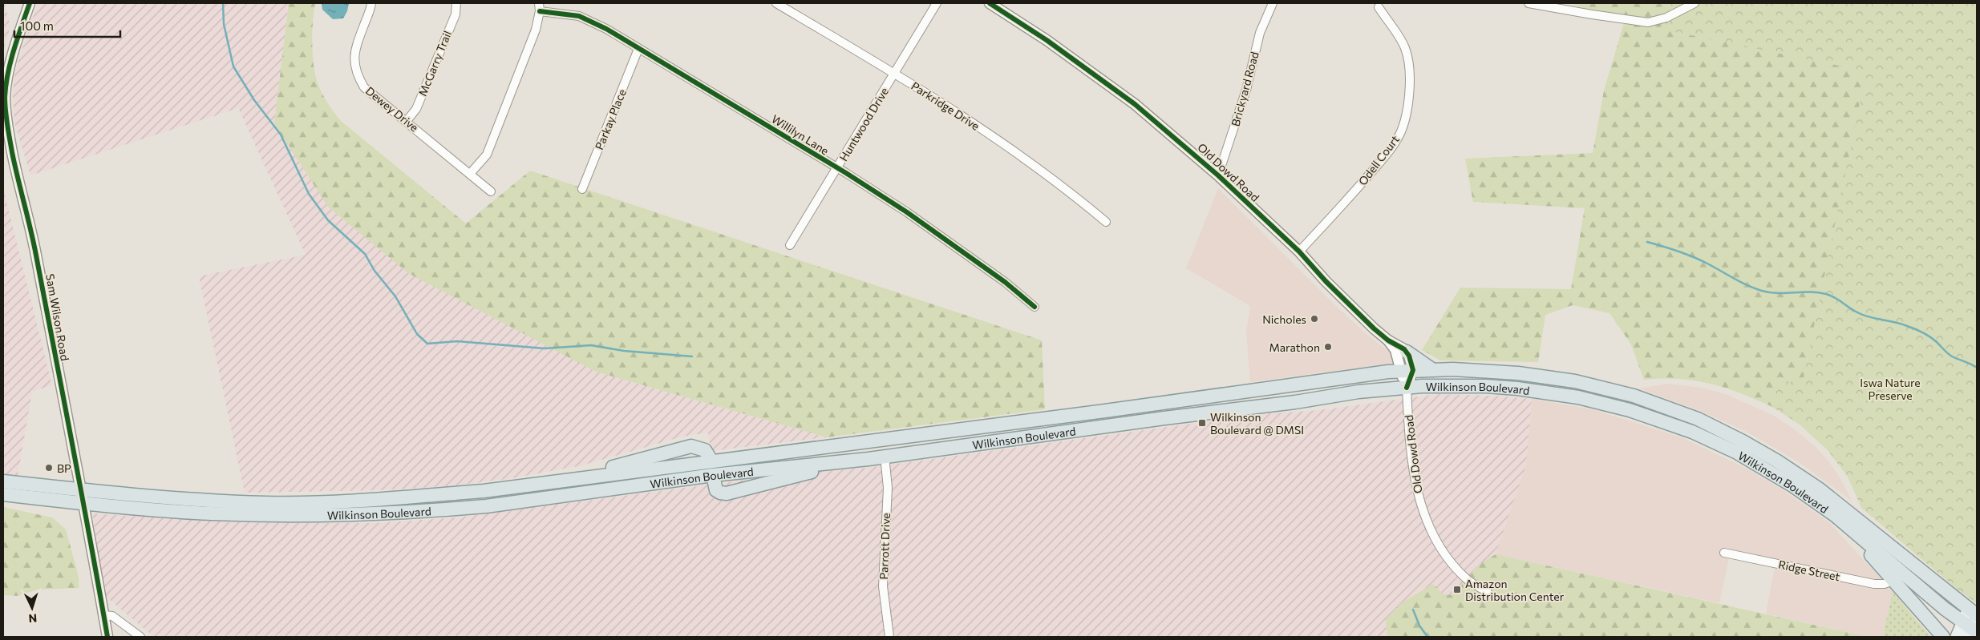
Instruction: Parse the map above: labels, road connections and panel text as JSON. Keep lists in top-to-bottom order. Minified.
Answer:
{"streets":{"main road":["Wilkinson Boulevard"],"street":["McGarry Trail","Brickyard Road","Parkridge Drive","Dewey Drive","Parkay Place","Huntwood Drive","Willilyn Lane","Odell Court","Old Dowd Road","Sam Wilson Road","Parrott Drive","Ridge Street"]},"crossings":[["McGarry Trail","Dewey Drive"],["Brickyard Road","Old Dowd Road"],["Parkridge Drive","Huntwood Drive"],["Parkay Place","Willilyn Lane"],["Huntwood Drive","Willilyn Lane"],["Odell Court","Old Dowd Road"],["Old Dowd Road","Wilkinson Boulevard"],["Sam Wilson Road","Wilkinson Boulevard"],["Wilkinson Boulevard","Parrott Drive"]],"parks":["Iswa Nature Preserve"],"places":{"other":["Nicholes","Marathon","BP"],"transit":["Wilkinson Boulevard @ DMSI","Amazon Distribution Center"]},"scale_bar":"100 m","north":"bottom"}
